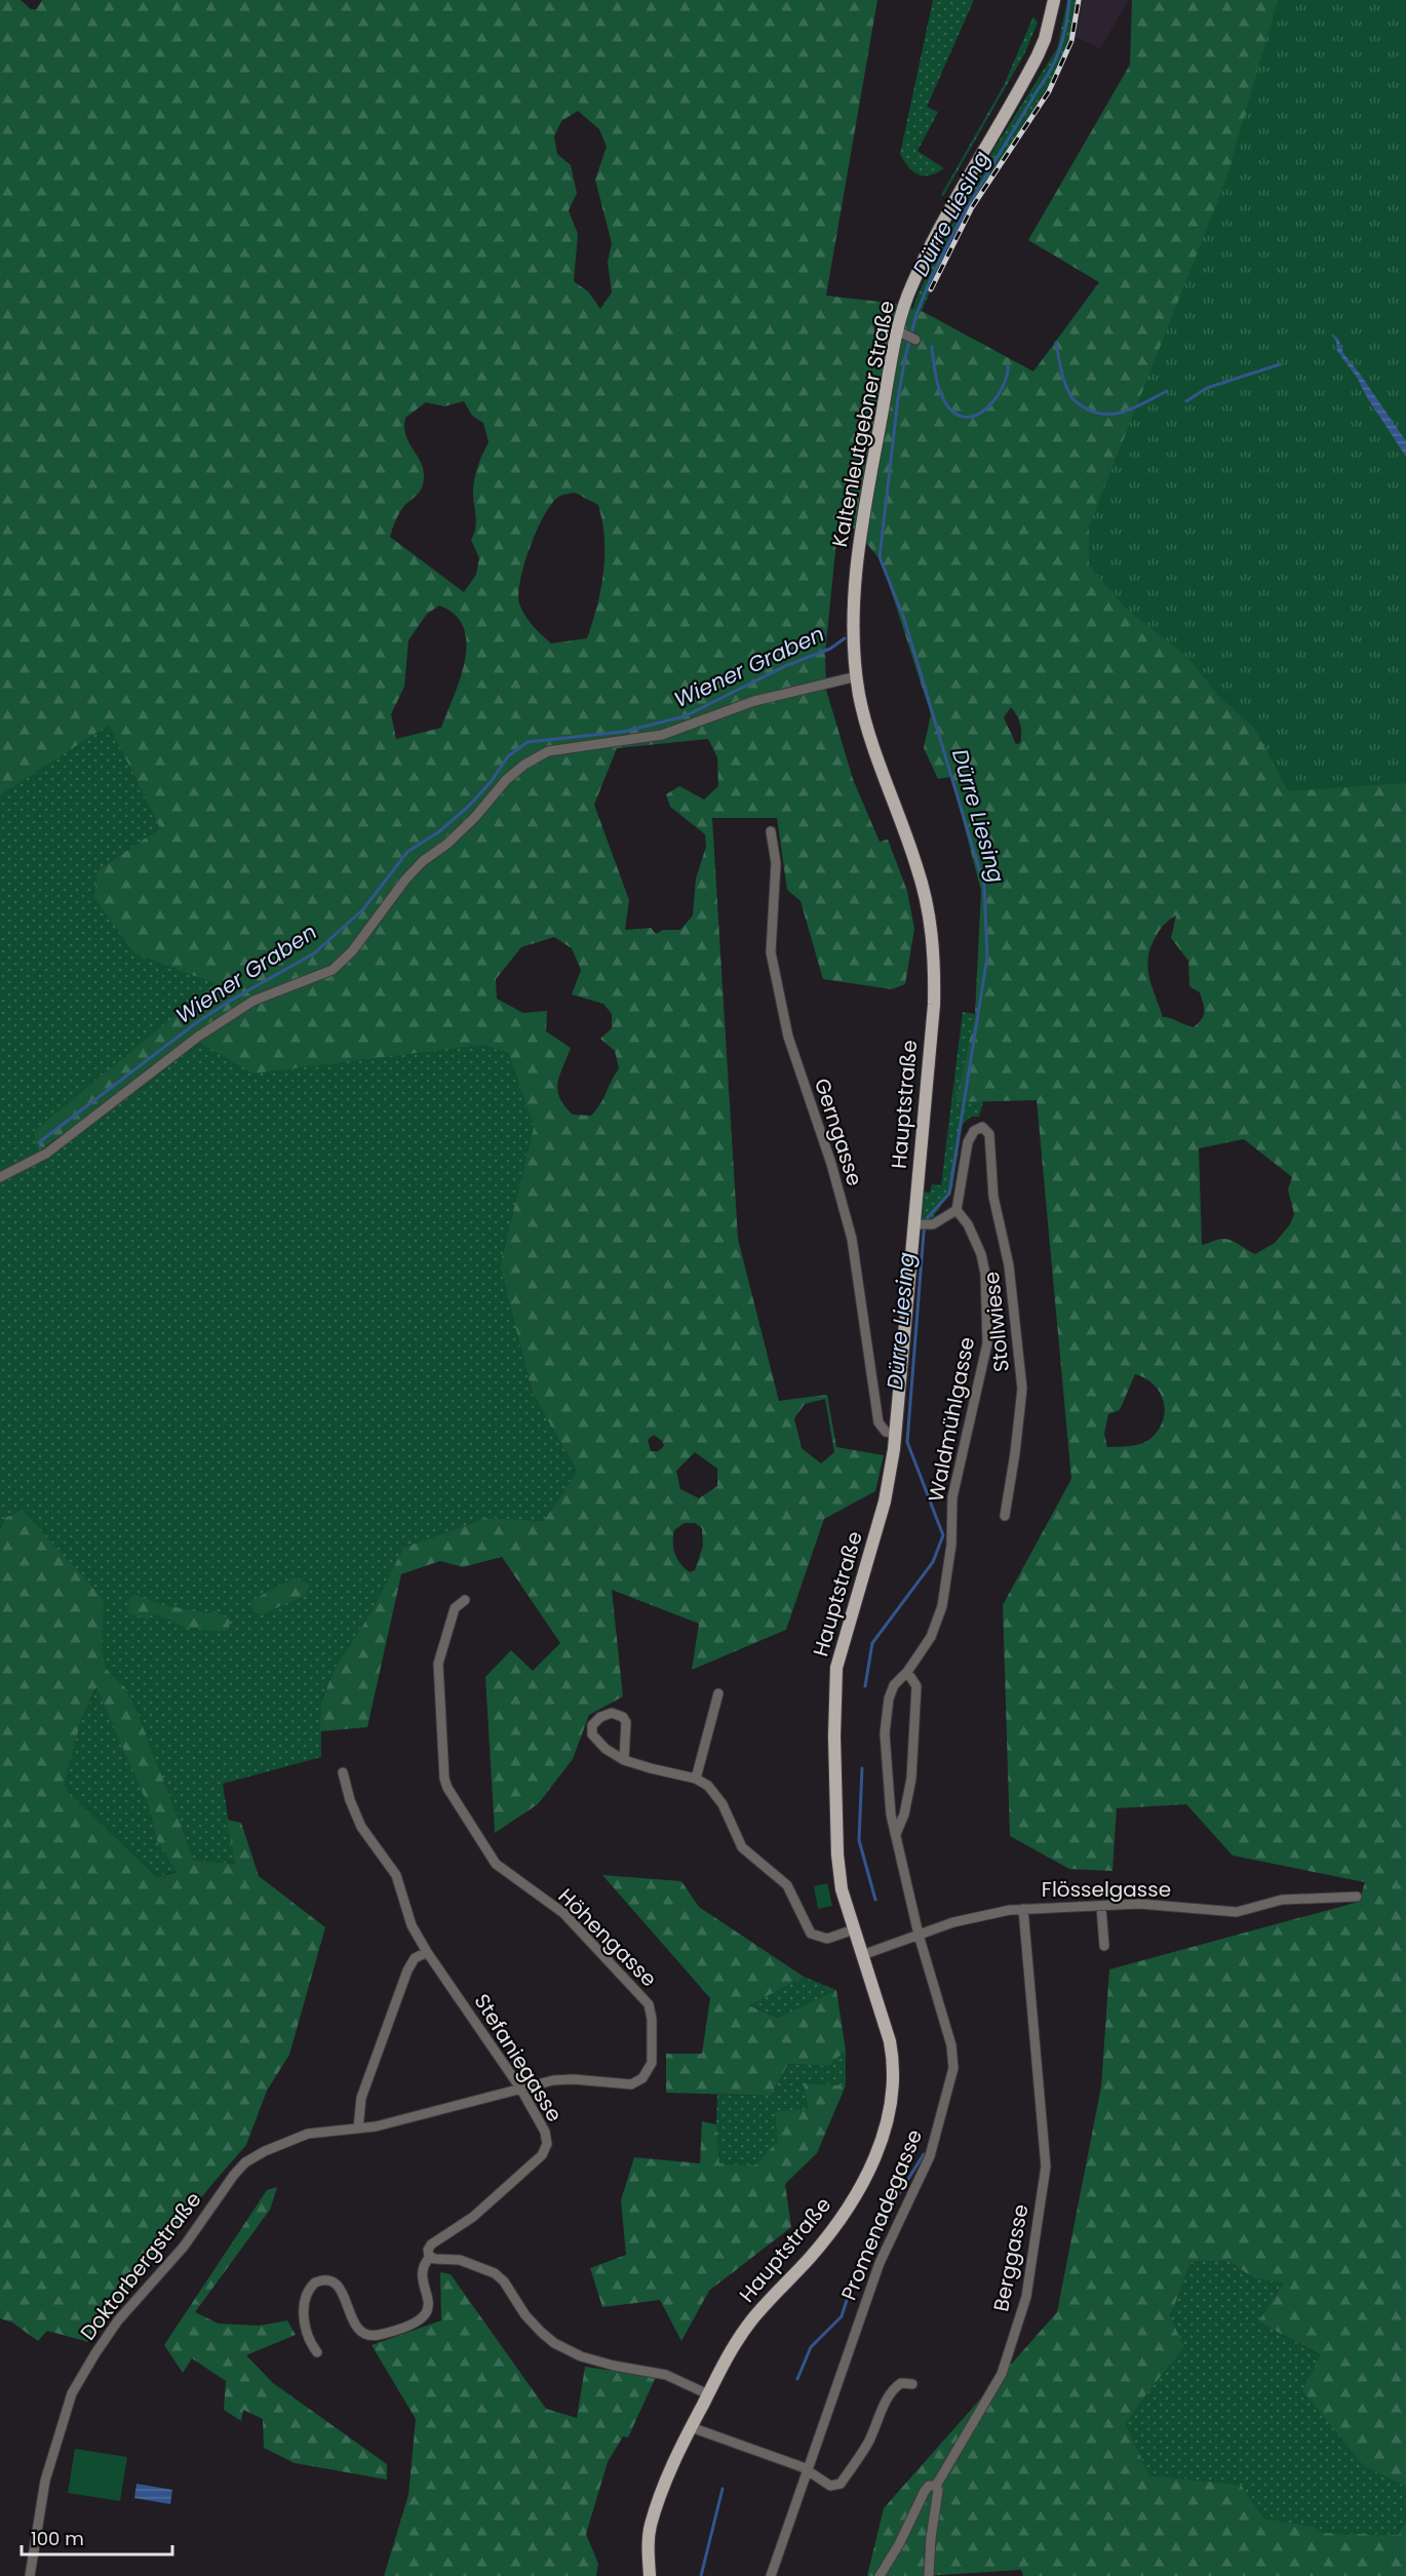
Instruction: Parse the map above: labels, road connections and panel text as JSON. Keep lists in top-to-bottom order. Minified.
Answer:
{"streets":{"main road":["Kaltenleutgebner Straße","Hauptstraße"],"street":["Gerngasse","Stollwiese","Waldmühlgasse","Flösselgasse","Höhengasse","Stefaniegasse","Promenadegasse","Berggasse","Doktorbergstraße"]},"crossings":[["Kaltenleutgebner Straße","Hauptstraße"],["Hauptstraße","Gerngasse"],["Hauptstraße","Flösselgasse"],["Stollwiese","Waldmühlgasse"],["Waldmühlgasse","Promenadegasse"],["Flösselgasse","Promenadegasse"],["Flösselgasse","Berggasse"],["Höhengasse","Stefaniegasse"],["Höhengasse","Doktorbergstraße"]],"water":["Dürre Liesing","Wiener Graben"],"scale_bar":"100 m"}
